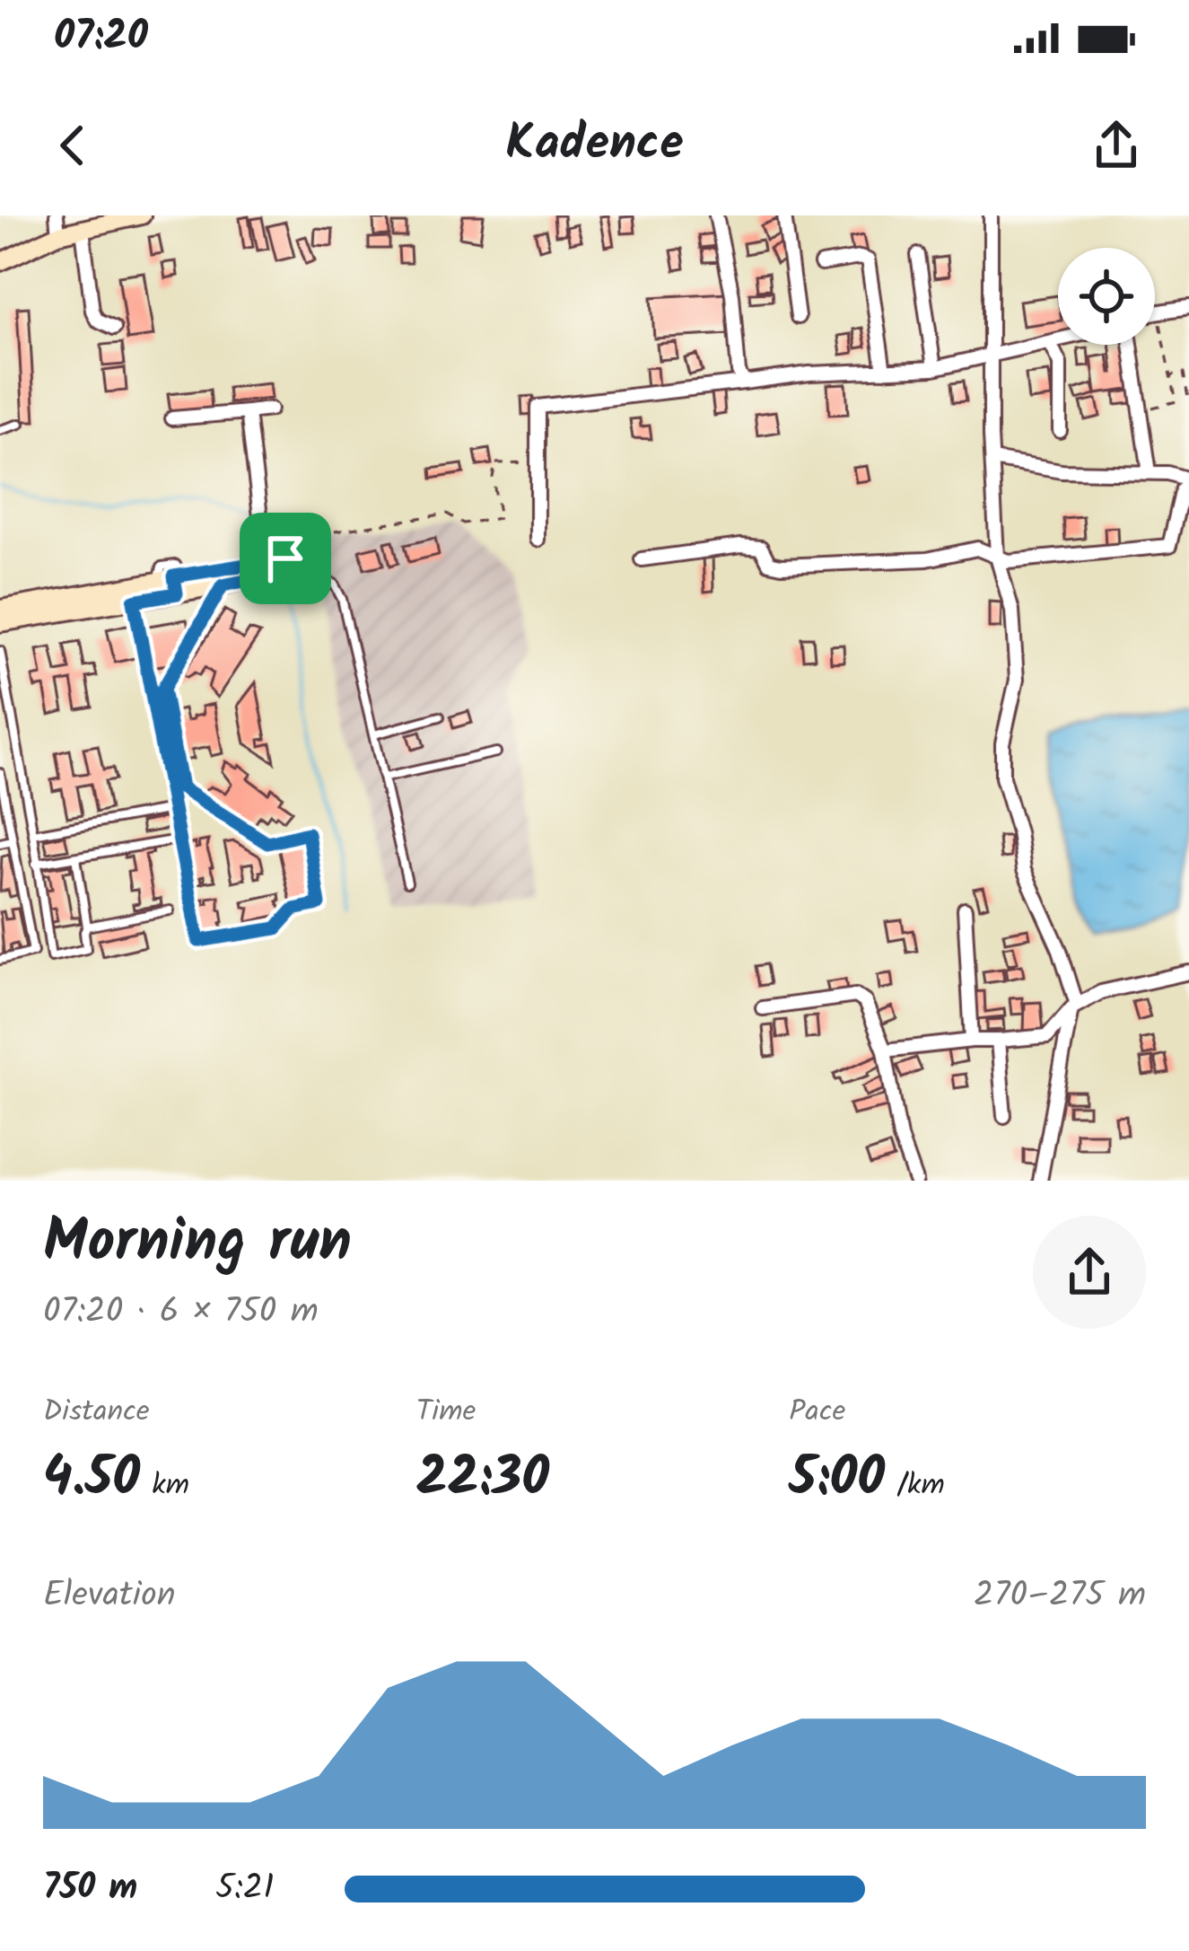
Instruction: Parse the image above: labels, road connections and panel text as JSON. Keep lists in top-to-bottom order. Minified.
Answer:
{"page":{"status":"07:20","header":"Kadence","heading":["Morning run","07:20 · 6 × 750 m"],"stats":[["Distance","4.50 km"],["Time","22:30"],["Pace","5:00 /km"]],"chart":["Elevation","270–275 m"],"list":[{"name":"750 m","note":"5:21"}]}}
